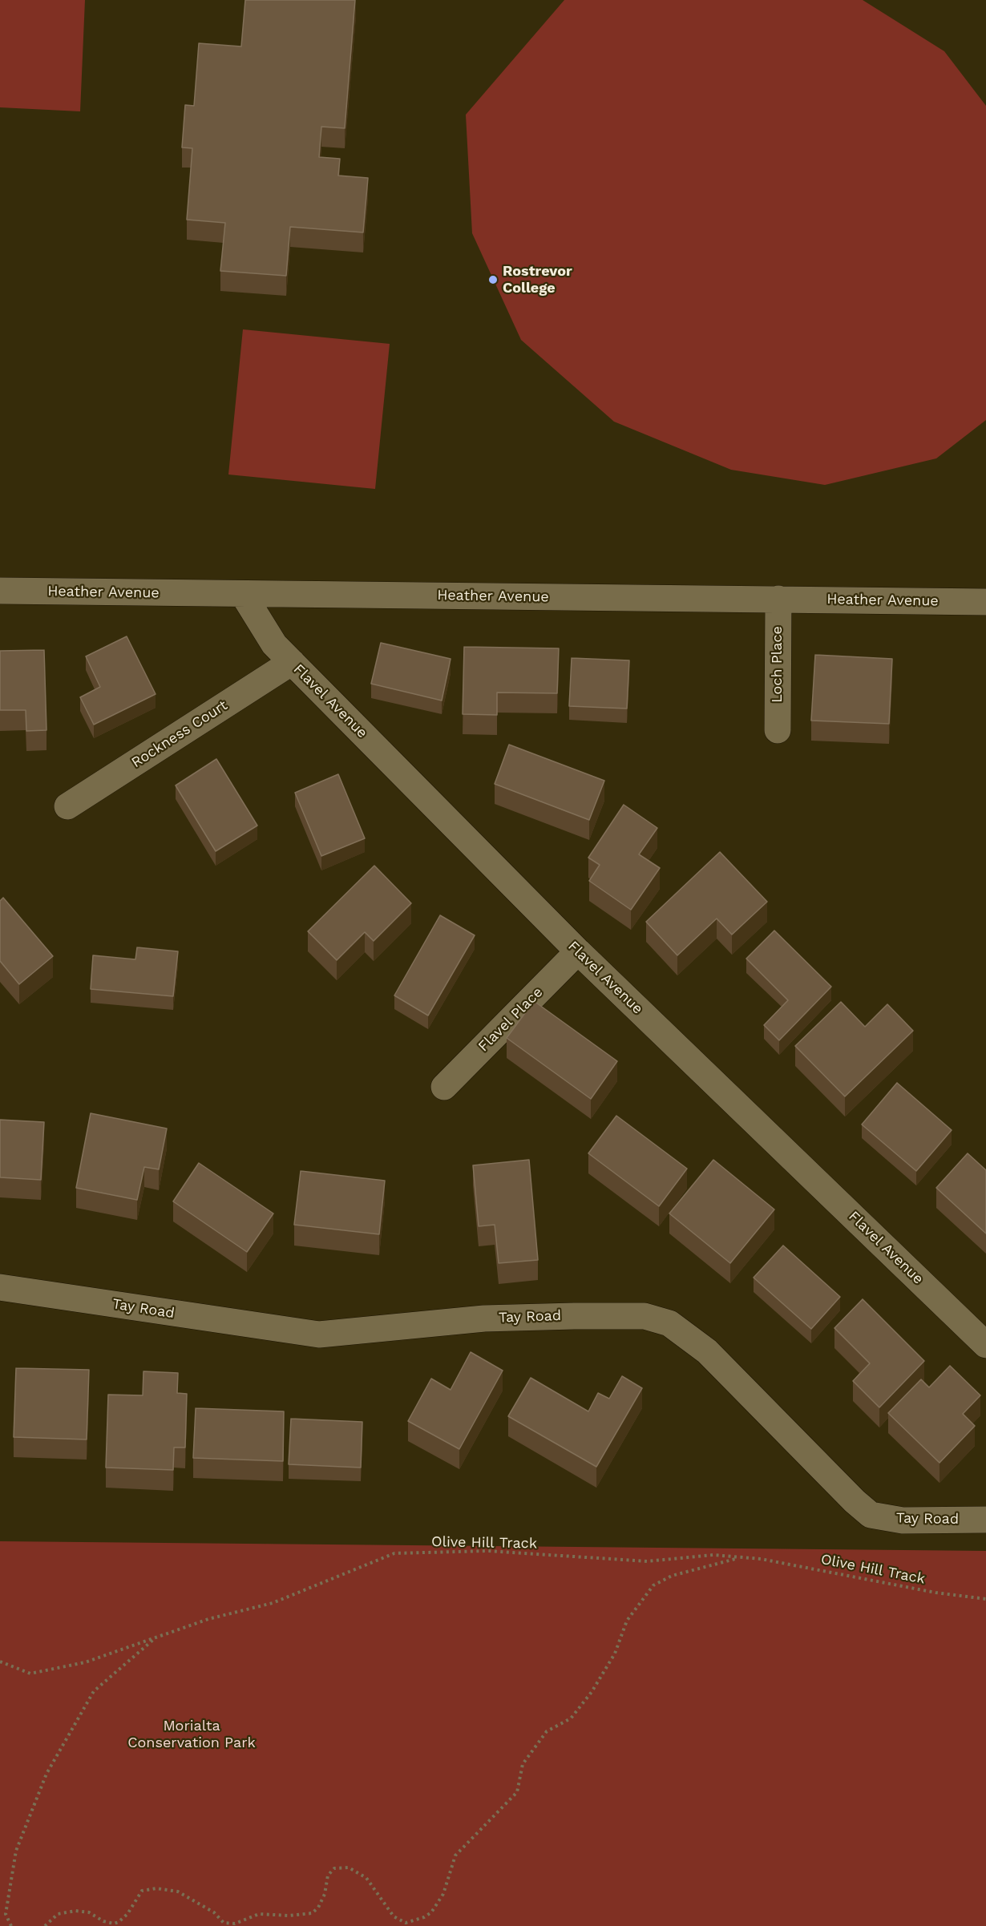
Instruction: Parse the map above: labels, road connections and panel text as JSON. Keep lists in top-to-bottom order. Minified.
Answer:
{"streets":{"street":["Heather Avenue","Loch Place","Flavel Avenue","Rockness Court","Flavel Place","Tay Road"],"path":["Olive Hill Track"]},"crossings":[["Heather Avenue","Loch Place"],["Heather Avenue","Flavel Avenue"],["Flavel Avenue","Rockness Court"],["Flavel Avenue","Flavel Place"]],"parks":["Morialta Conservation Park"],"places":["Rostrevor College"]}
